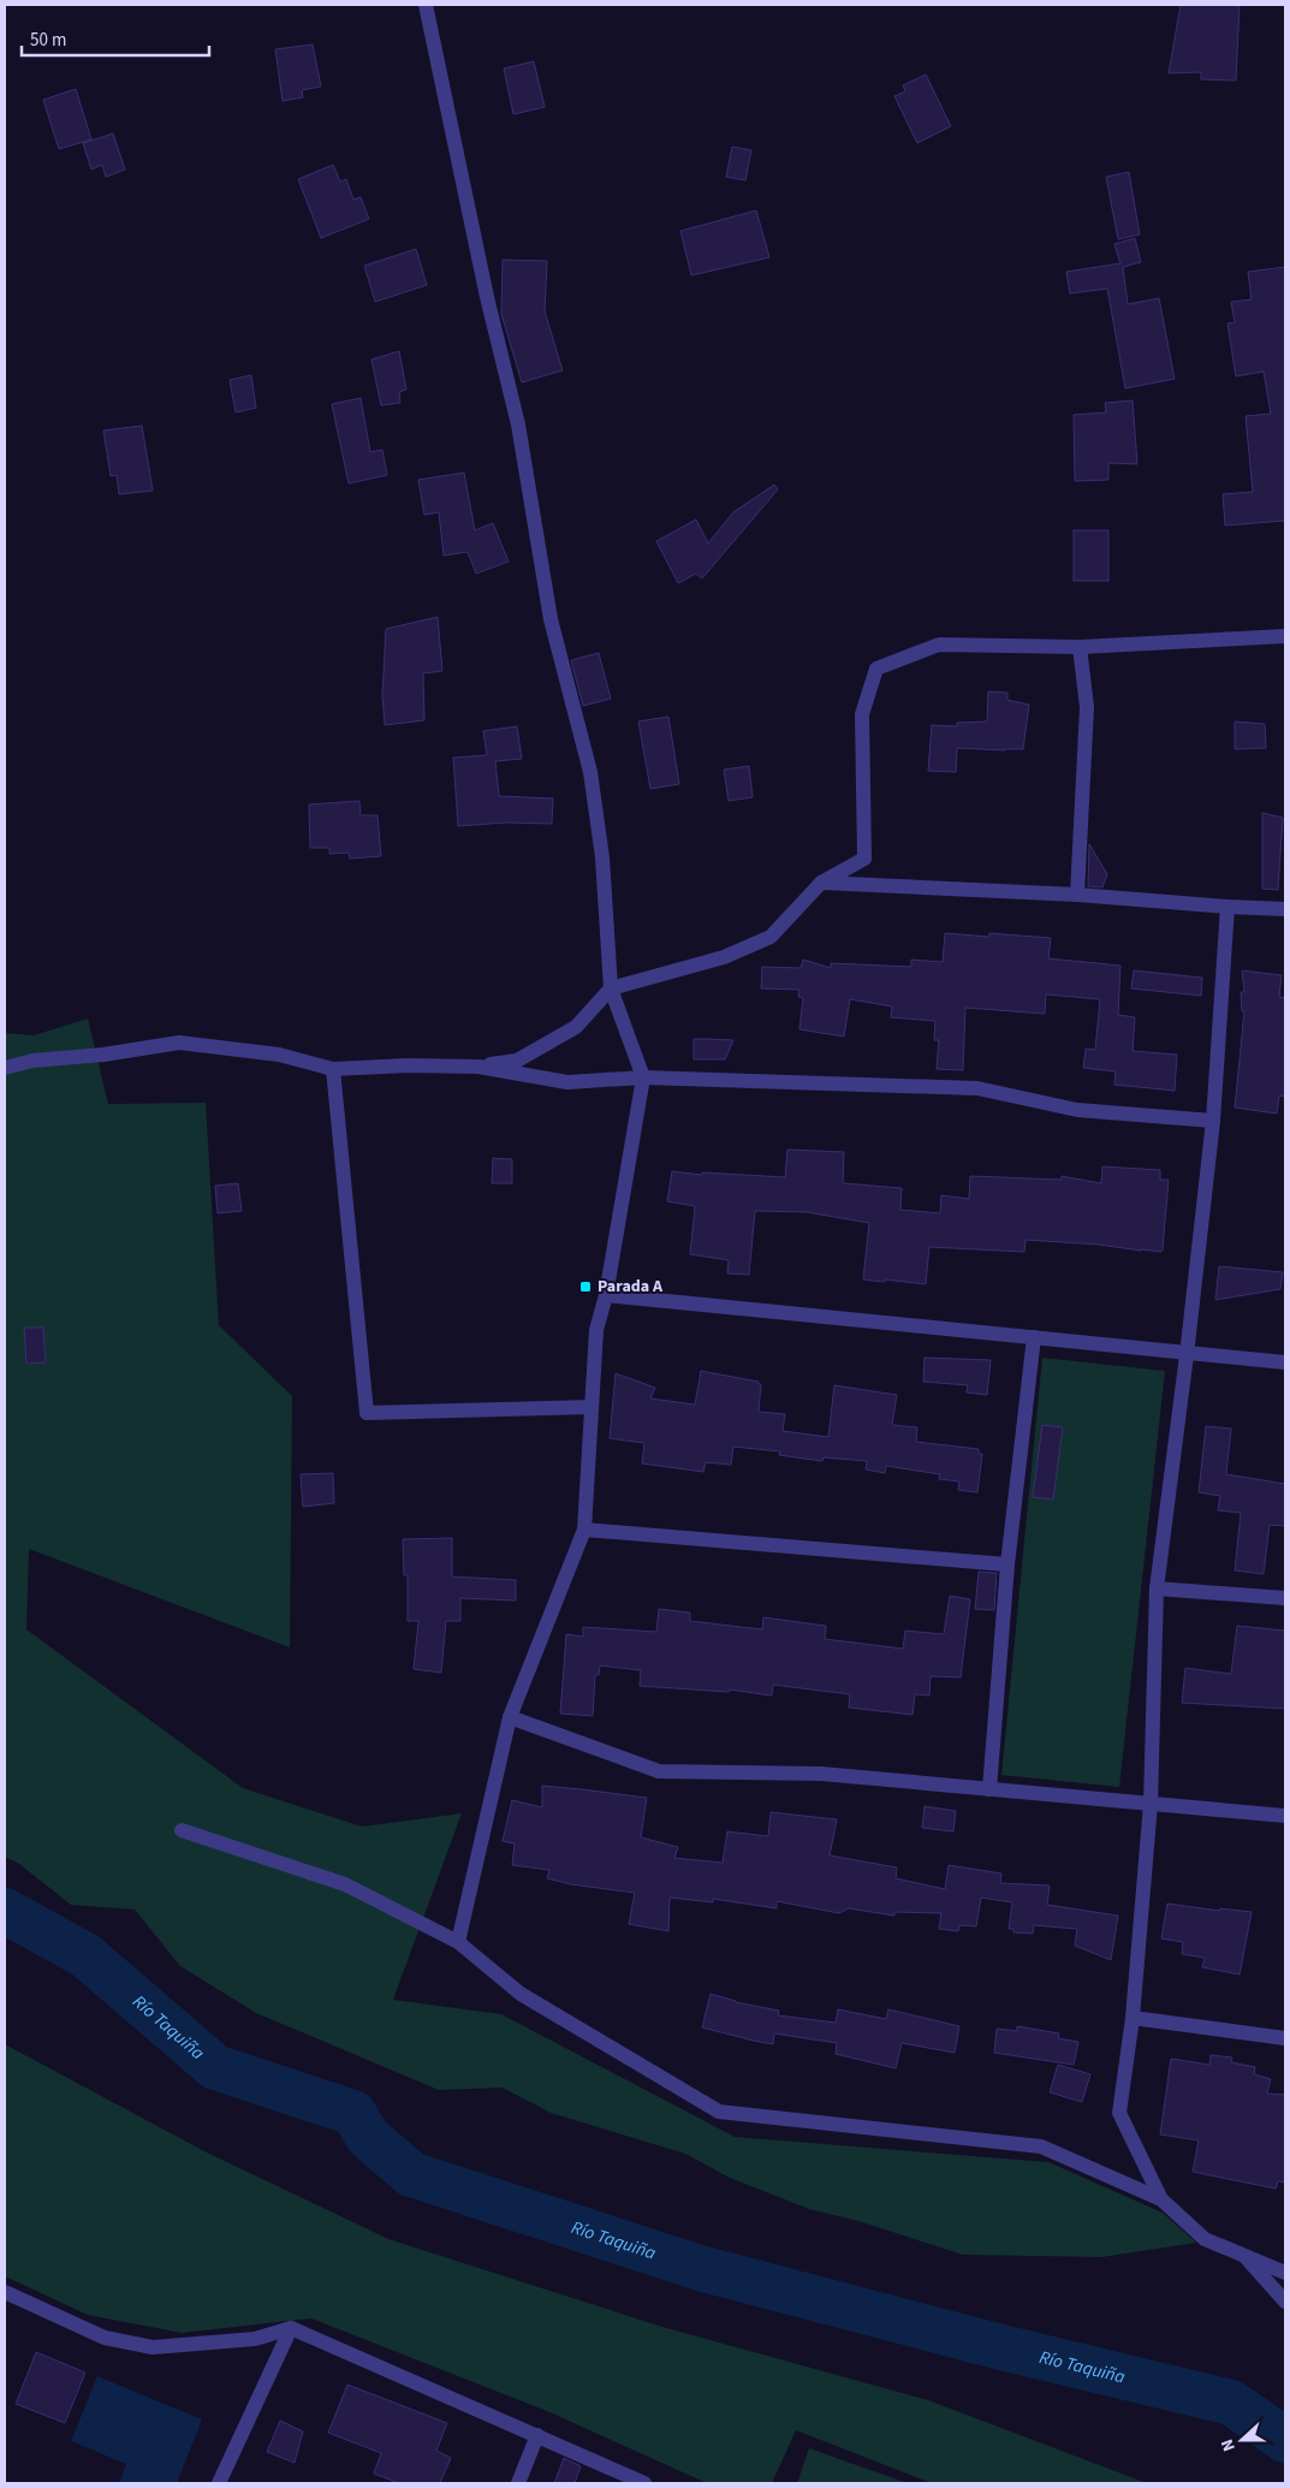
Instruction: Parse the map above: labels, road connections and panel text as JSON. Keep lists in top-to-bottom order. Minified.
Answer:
{"water":["Río Taquiña"],"places":{"transit":["Parada A"]},"scale_bar":"50 m","north":"left"}
